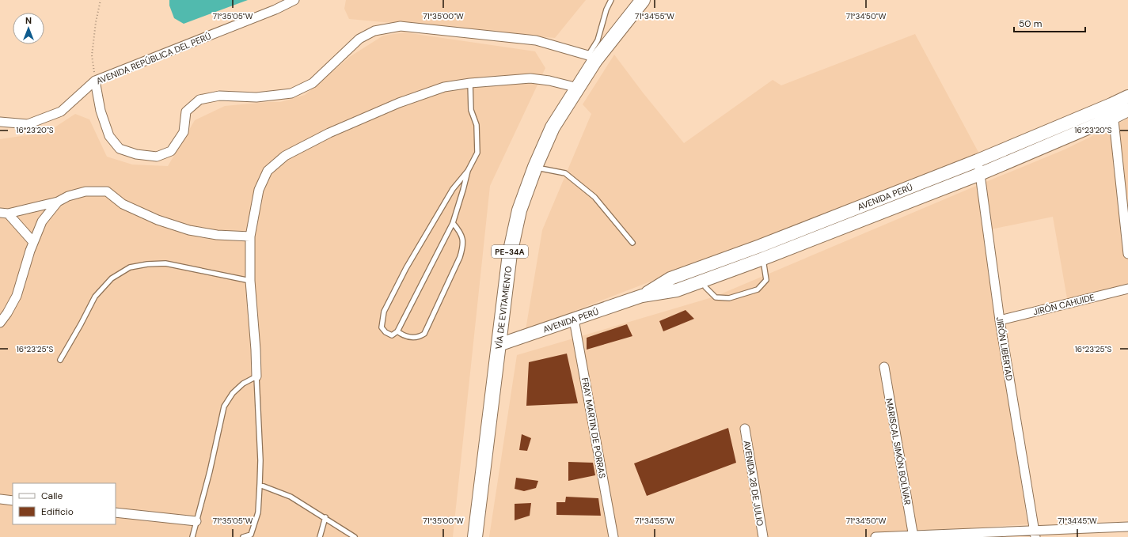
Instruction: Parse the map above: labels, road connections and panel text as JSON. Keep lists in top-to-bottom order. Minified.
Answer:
{"streets":{"highway":["PE-34A","VÍA DE EVITAMIENTO"],"main road":["AVENIDA PERÚ"],"street":["AVENIDA REPÚBLICA DEL PERÚ","JIRÓN CAHUIDE","JIRÓN LIBERTAD","FRAY MARTIN DE PORRAS","MARISCAL SIMÓN BOLÍVAR","AVENIDA 28 DE JULIO"]},"crossings":[["AVENIDA PERÚ","VÍA DE EVITAMIENTO"],["AVENIDA PERÚ","JIRÓN LIBERTAD"],["AVENIDA PERÚ","FRAY MARTIN DE PORRAS"],["JIRÓN CAHUIDE","JIRÓN LIBERTAD"]],"legend":["Calle","Edificio"],"scale_bar":"50 m","north":"top","coordinates":["71°35'05\"W","71°35'00\"W","71°34'55\"W","71°34'50\"W","16°23'20\"S","16°23'25\"S","71°34'45\"W"]}
